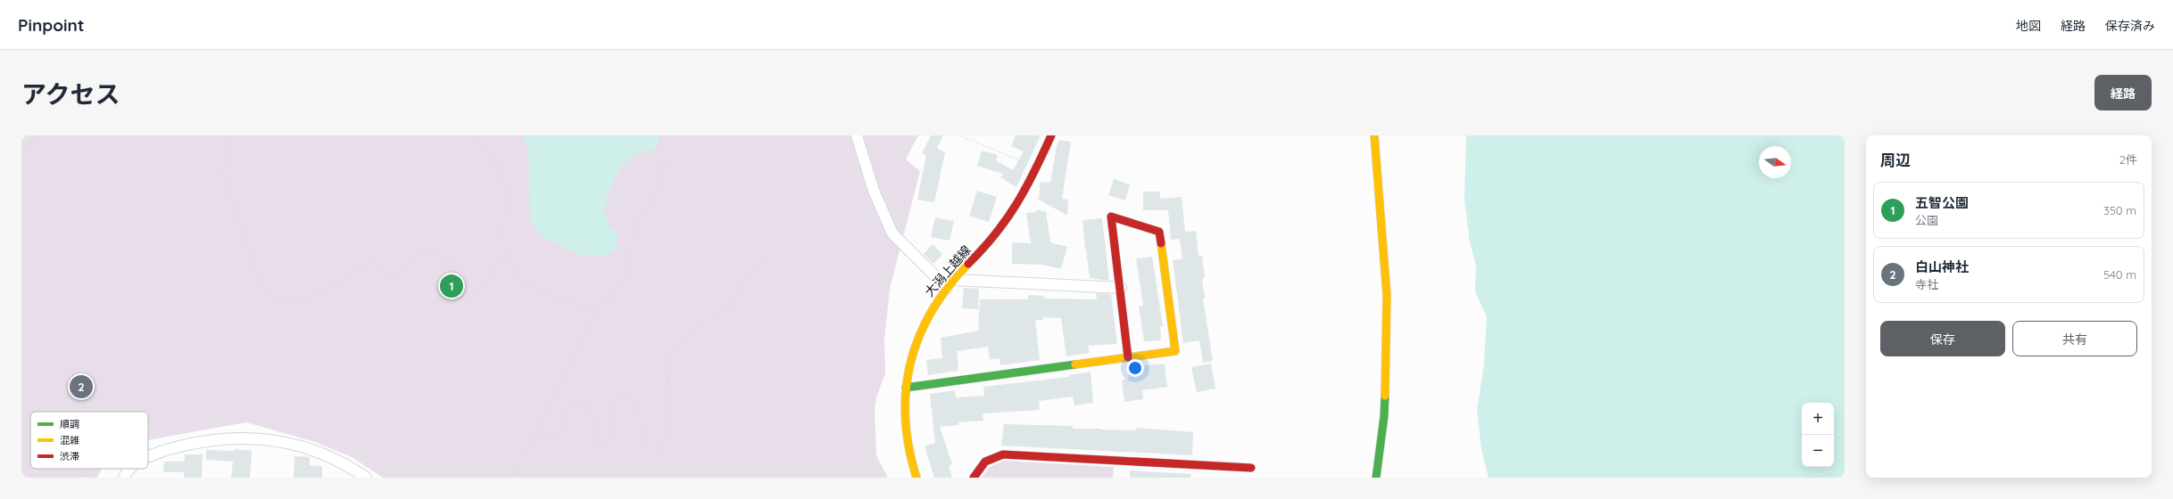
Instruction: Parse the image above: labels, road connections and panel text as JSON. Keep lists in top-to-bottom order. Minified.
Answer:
{"streets":{"street":["大潟上越線"]},"legend":["順調","混雑","渋滞"],"north":"right","page":{"header":"Pinpoint","nav":["地図","経路","保存済み"],"title":"アクセス","buttons":["経路",["保存","共有"]],"heading":["周辺","2件"],"list":[{"mark":"1","name":"五智公園","note":"公園","value":"350 m"},{"mark":"2","name":"白山神社","note":"寺社","value":"540 m"}],"pins":["1","2"],"map_buttons":["+","−"]}}
